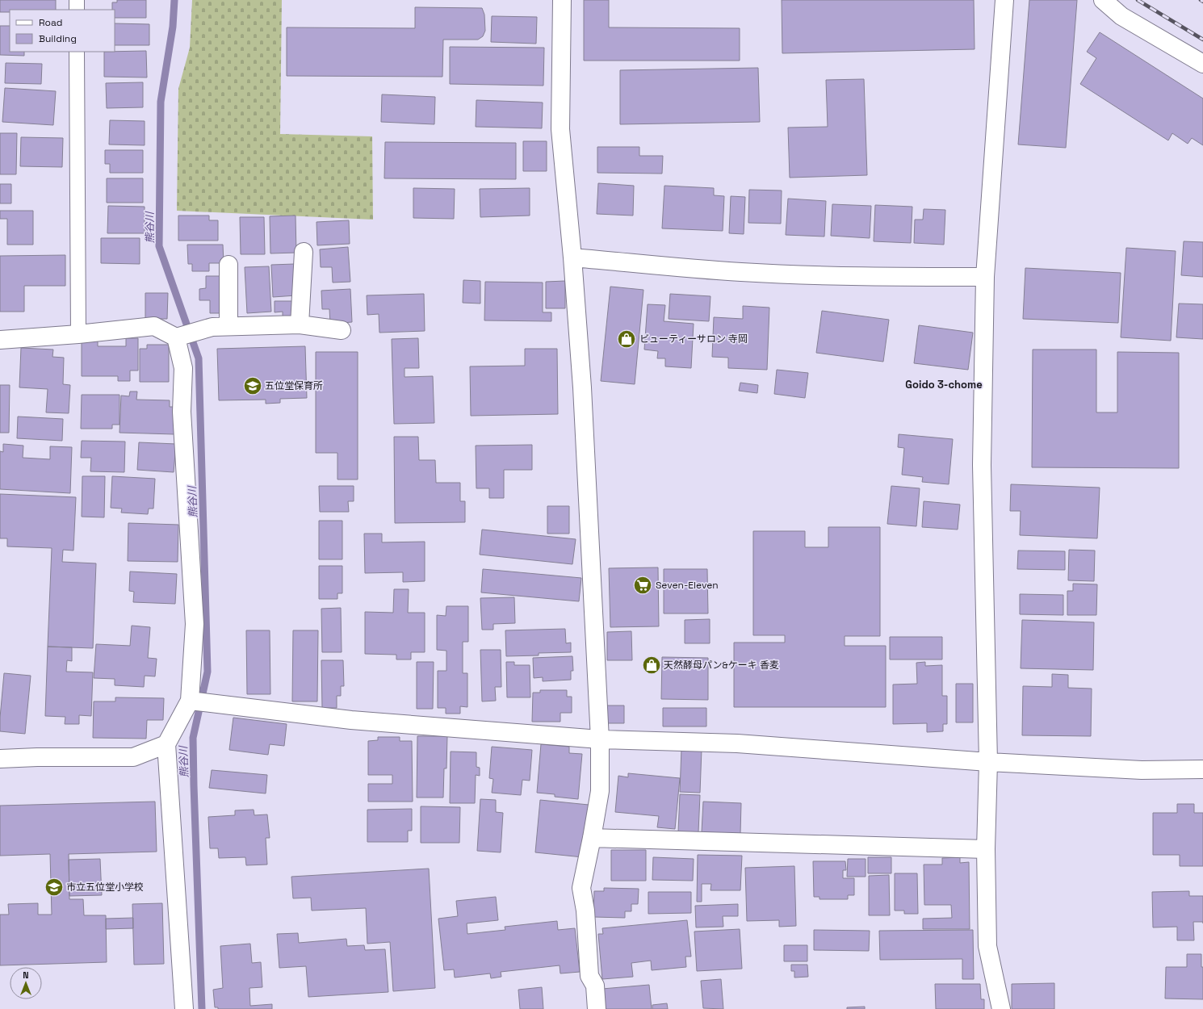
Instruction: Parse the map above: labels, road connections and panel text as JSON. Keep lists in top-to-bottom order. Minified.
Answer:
{"districts":["Goido 3-chome"],"water":["熊谷川"],"places":{"shop":["ビューティーサロン 寺岡","天然酵母パン&ケーキ 香麦"],"school or university":["五位堂保育所","市立五位堂小学校"],"supermarket":["Seven-Eleven"]},"legend":["Road","Building"],"north":"top"}
